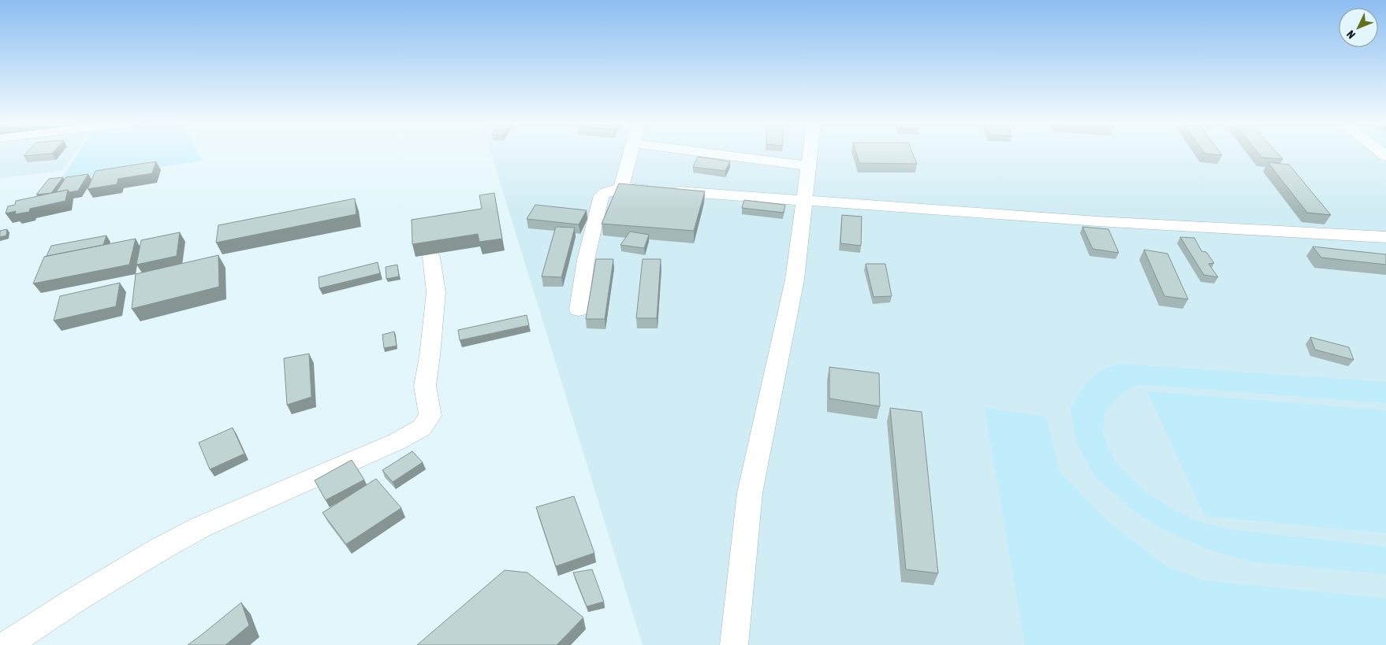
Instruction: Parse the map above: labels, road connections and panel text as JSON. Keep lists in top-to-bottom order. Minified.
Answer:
{"north":"bottom left"}
